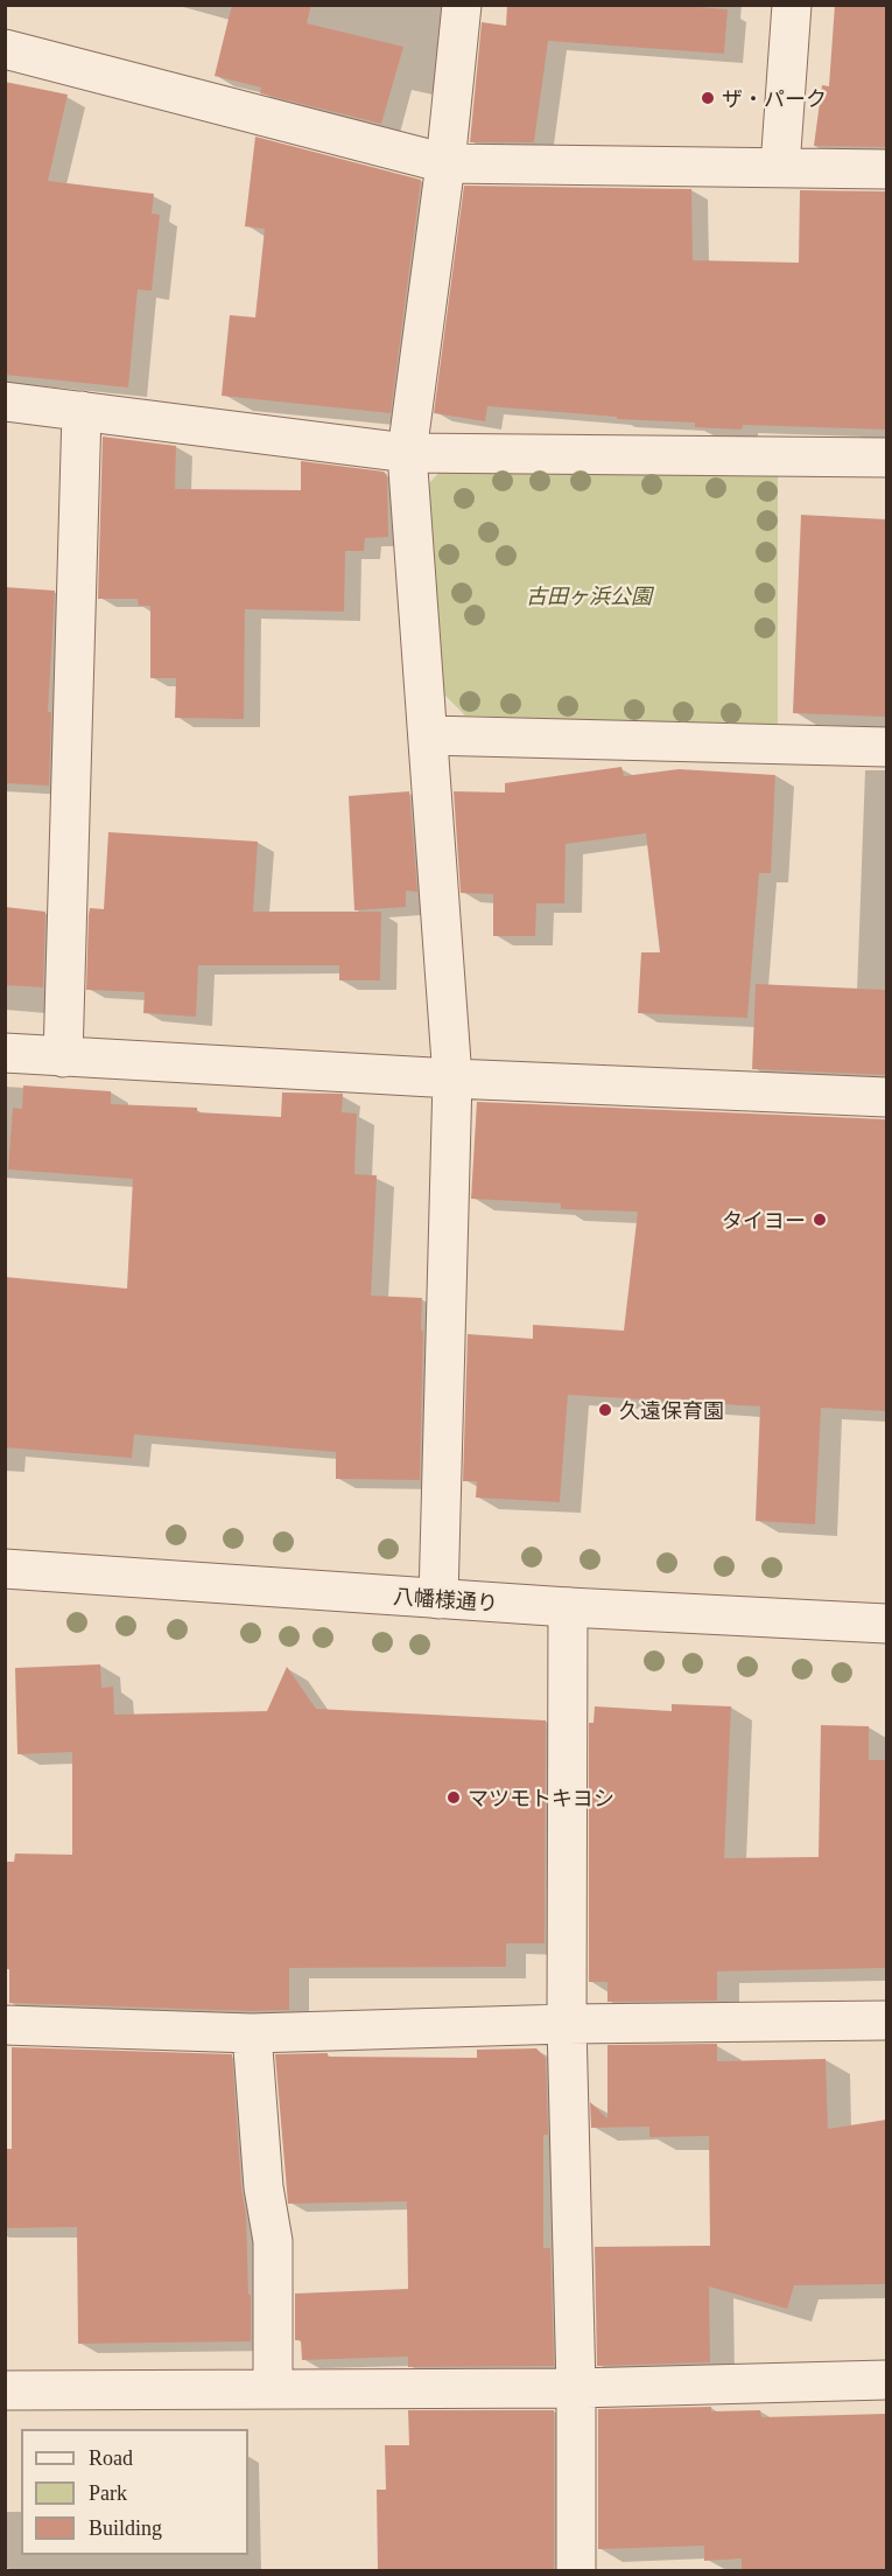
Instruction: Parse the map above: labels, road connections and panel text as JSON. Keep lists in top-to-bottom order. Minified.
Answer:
{"streets":{"street":["八幡様通り"]},"parks":["古田ヶ浜公園"],"places":["ザ・パーク","タイヨー","久遠保育園","マツモトキヨシ"],"legend":["Road","Park","Building"]}
